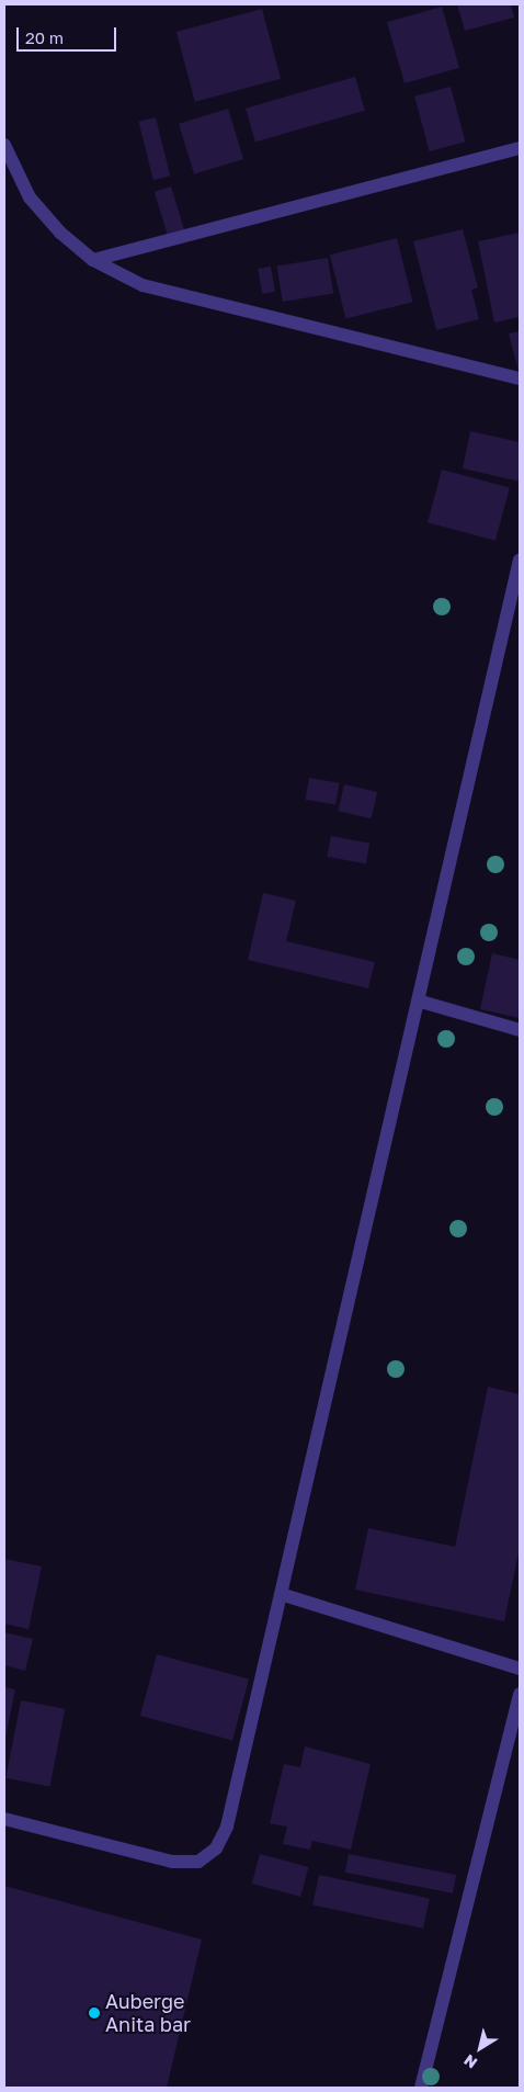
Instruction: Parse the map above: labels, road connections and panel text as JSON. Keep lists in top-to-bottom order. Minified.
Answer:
{"places":["Auberge Anita bar"],"scale_bar":"20 m","north":"bottom left"}
